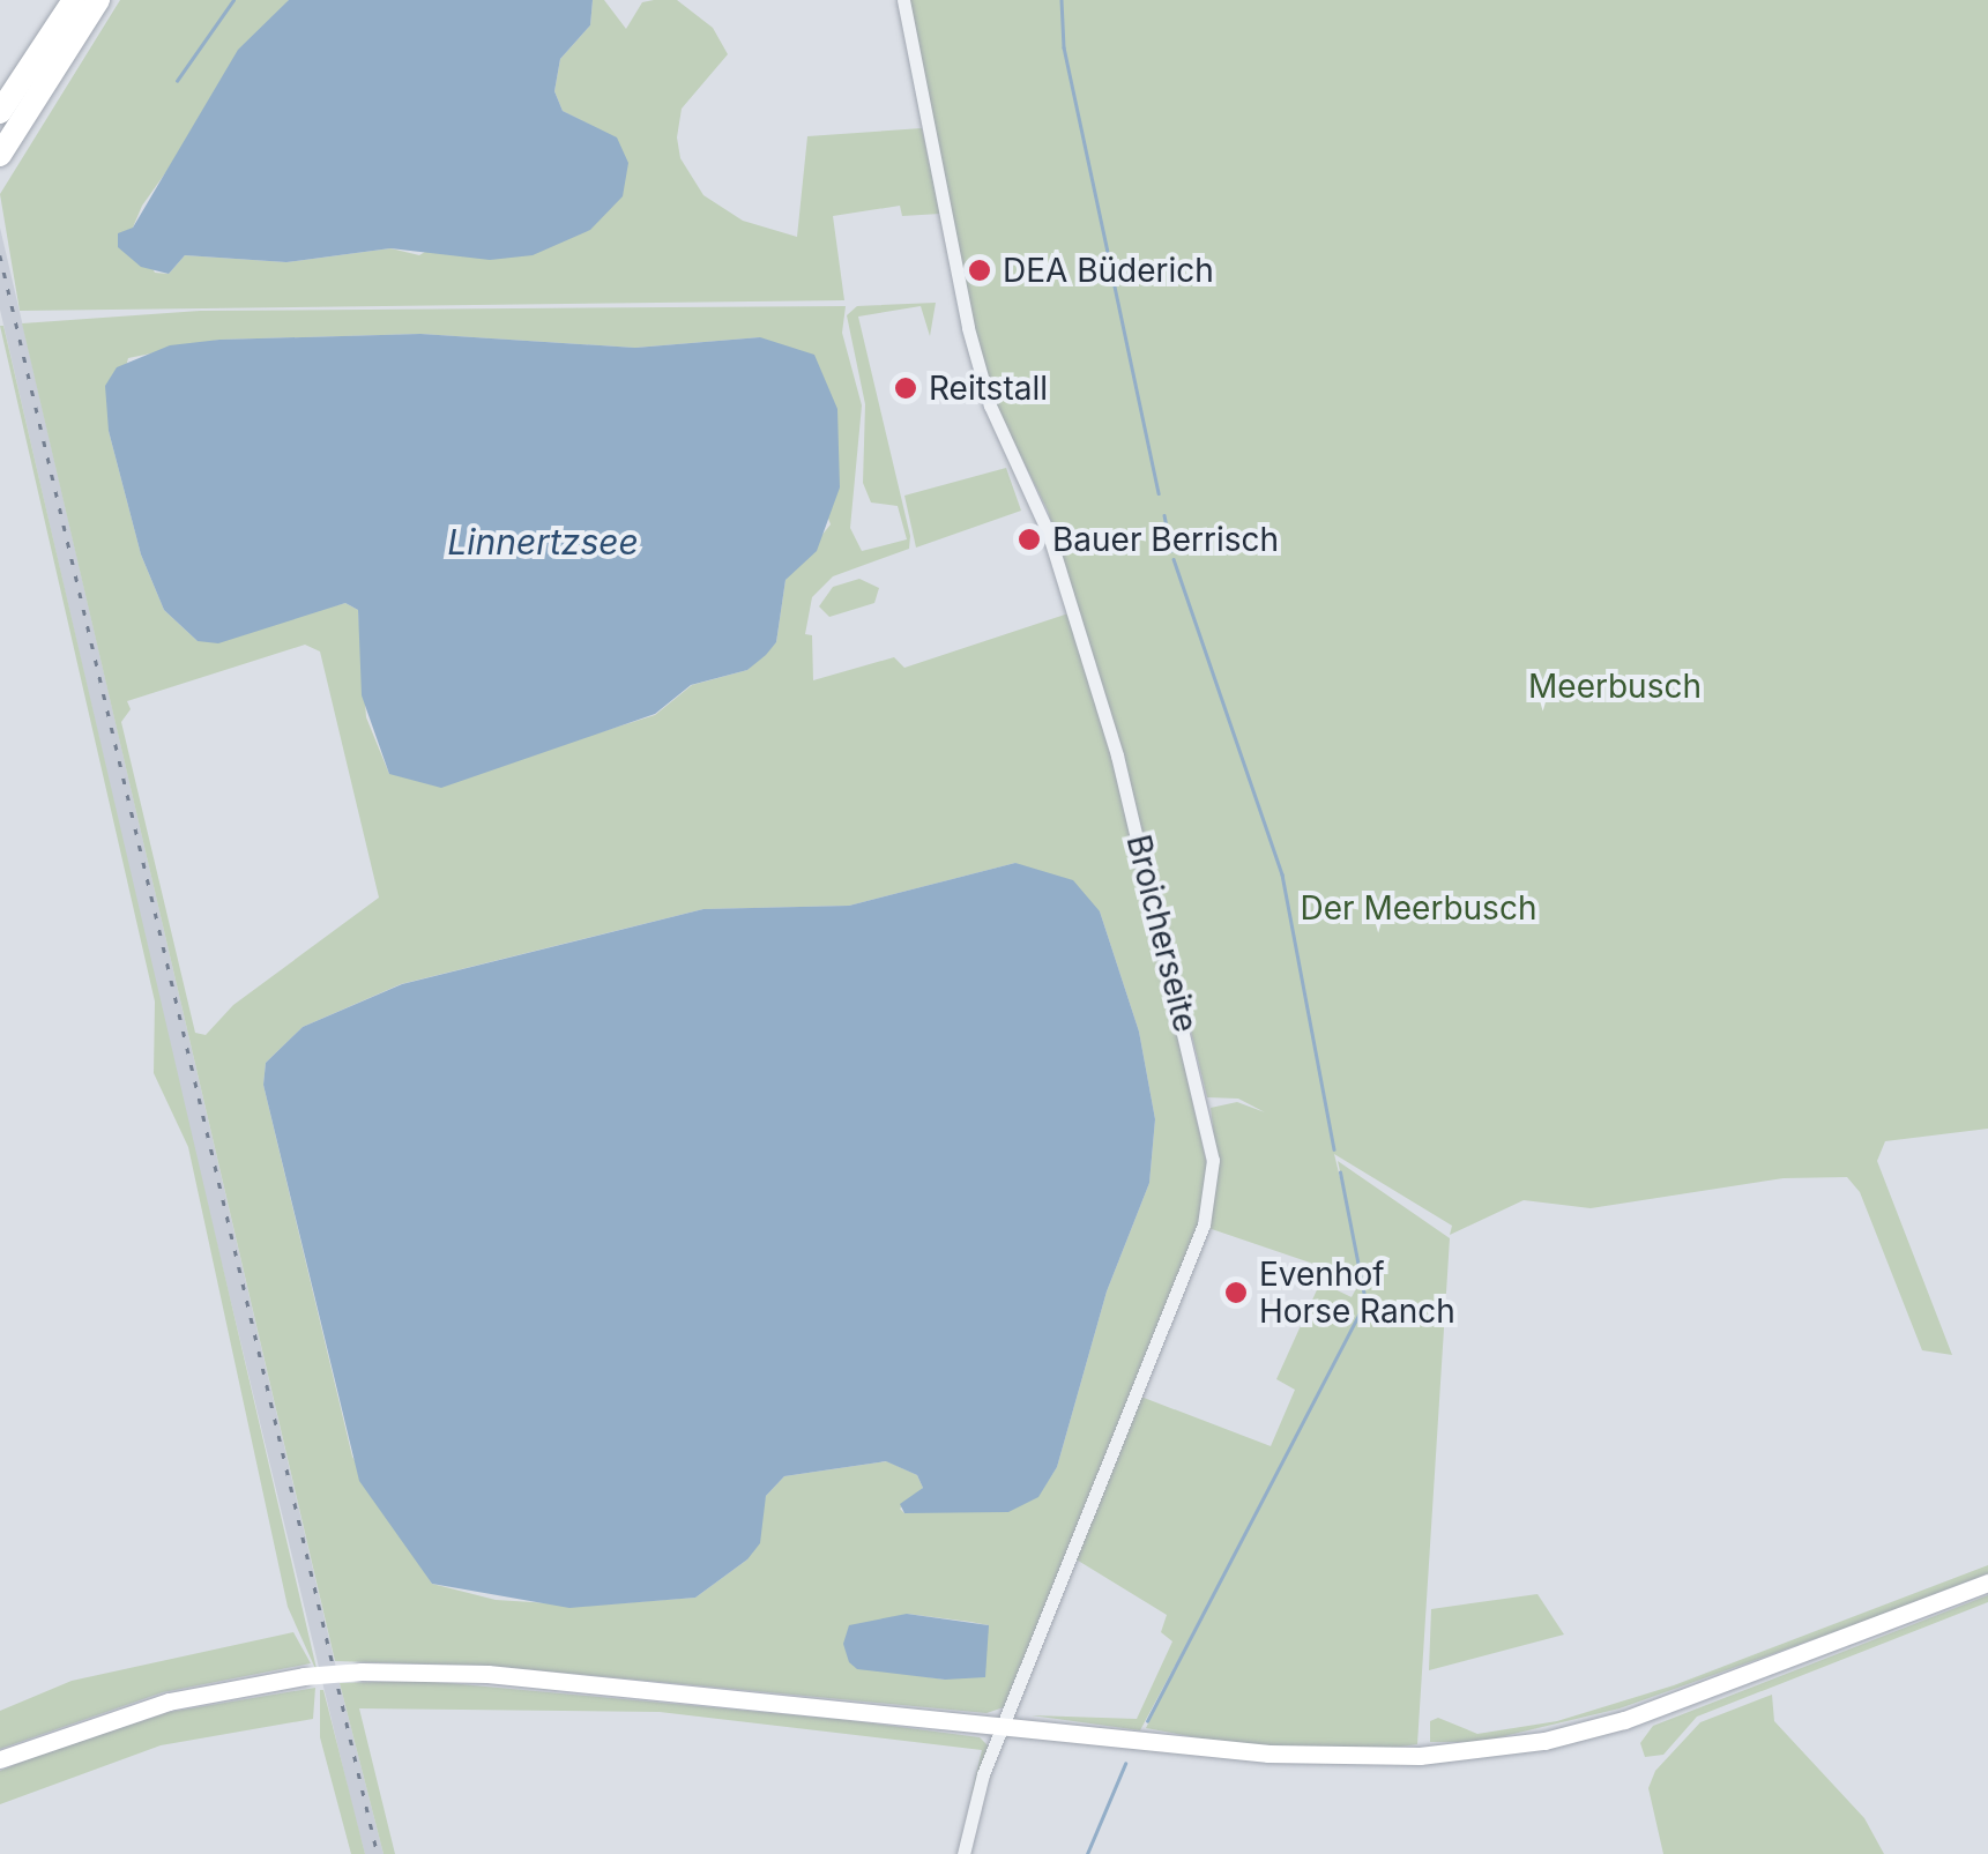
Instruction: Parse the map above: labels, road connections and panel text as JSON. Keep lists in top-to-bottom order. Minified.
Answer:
{"streets":{"street":["Broicherseite"]},"water":["Linnertzsee"],"parks":["Meerbusch","Der Meerbusch"],"places":["DEA Büderich","Reitstall","Bauer Berrisch","Evenhof Horse Ranch"]}
